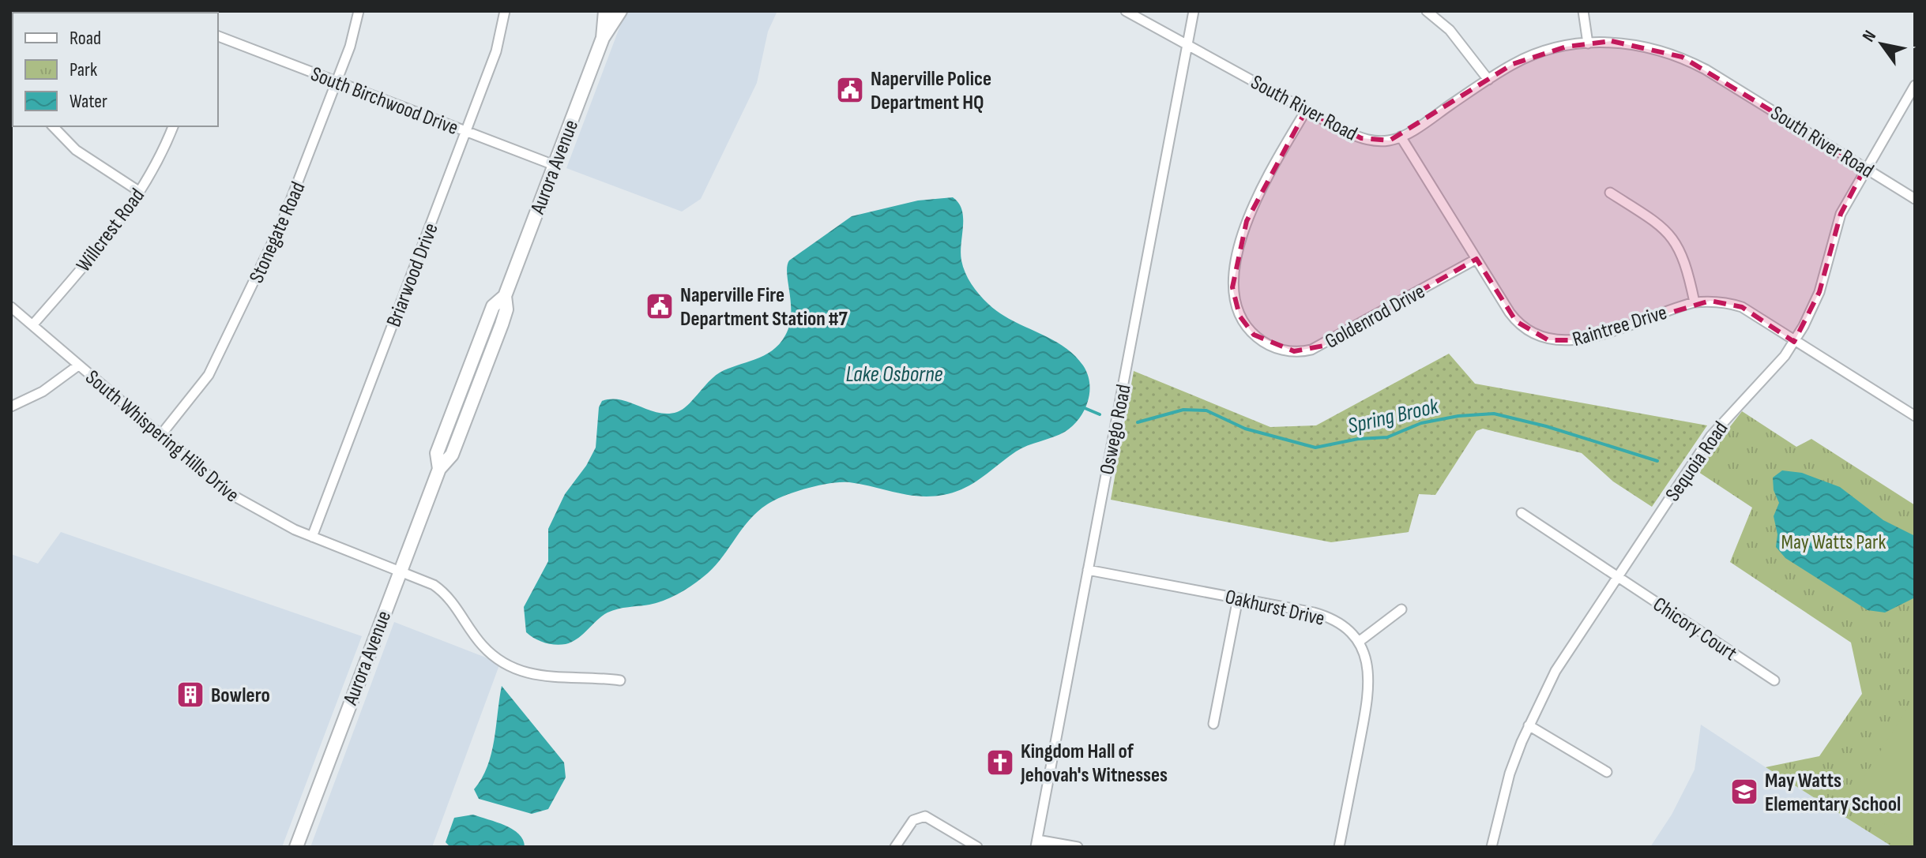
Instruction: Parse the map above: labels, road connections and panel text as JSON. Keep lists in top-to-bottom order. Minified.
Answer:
{"streets":{"main road":["Aurora Avenue"],"street":["South Birchwood Drive","South River Road","Willcrest Road","Stonegate Road","Briarwood Drive","Goldenrod Drive","Raintree Drive","Oswego Road","South Whispering Hills Drive","Sequoia Road","Oakhurst Drive","Chicory Court"]},"crossings":[["South Birchwood Drive","Aurora Avenue"],["South Birchwood Drive","Stonegate Road"],["South Birchwood Drive","Briarwood Drive"],["South River Road","Goldenrod Drive"],["South River Road","Raintree Drive"],["South River Road","Oswego Road"],["South River Road","Sequoia Road"],["Aurora Avenue","South Whispering Hills Drive"],["Willcrest Road","South Whispering Hills Drive"],["Stonegate Road","South Whispering Hills Drive"],["Briarwood Drive","South Whispering Hills Drive"],["Goldenrod Drive","Raintree Drive"],["Raintree Drive","Sequoia Road"],["Oswego Road","Oakhurst Drive"],["Sequoia Road","Chicory Court"]],"water":["Lake Osborne","Spring Brook"],"parks":["May Watts Park"],"places":{"public building":["Naperville Police Department HQ","Naperville Fire Department Station #7"],"building":["Bowlero"],"church":["Kingdom Hall of Jehovah's Witnesses"],"school or university":["May Watts Elementary School"]},"legend":["Road","Park","Water"],"north":"top left"}
